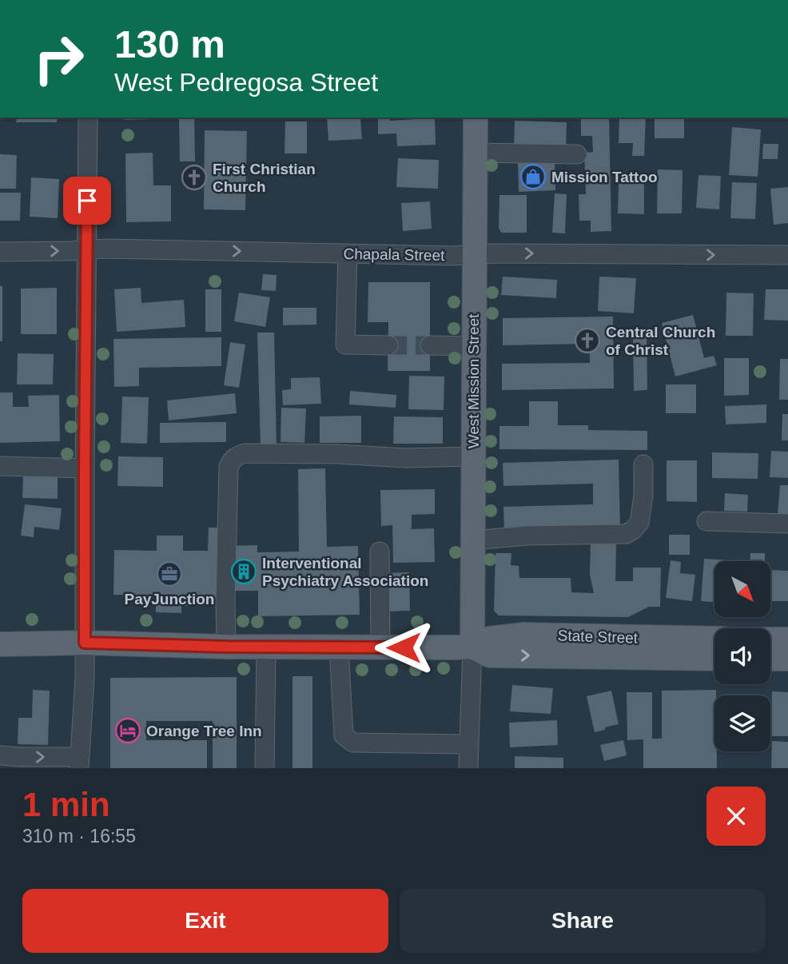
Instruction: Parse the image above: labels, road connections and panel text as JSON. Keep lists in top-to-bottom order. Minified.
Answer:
{"streets":{"main road":["West Mission Street","State Street"],"street":["Chapala Street"]},"crossings":[["Chapala Street","West Mission Street"],["West Mission Street","State Street"]],"one_way":["Chapala Street"],"places":{"shop":["Mission Tattoo"],"church":["First Christian Church","Central Church of Christ"],"building":["Interventional Psychiatry Association"],"office":["PayJunction"],"hotel":["Orange Tree Inn"]},"north":"bottom right","page":{"turn":["130 m","West Pedregosa Street"],"heading":["1 min","310 m · 16:55"],"buttons":["Exit","Share"]}}
